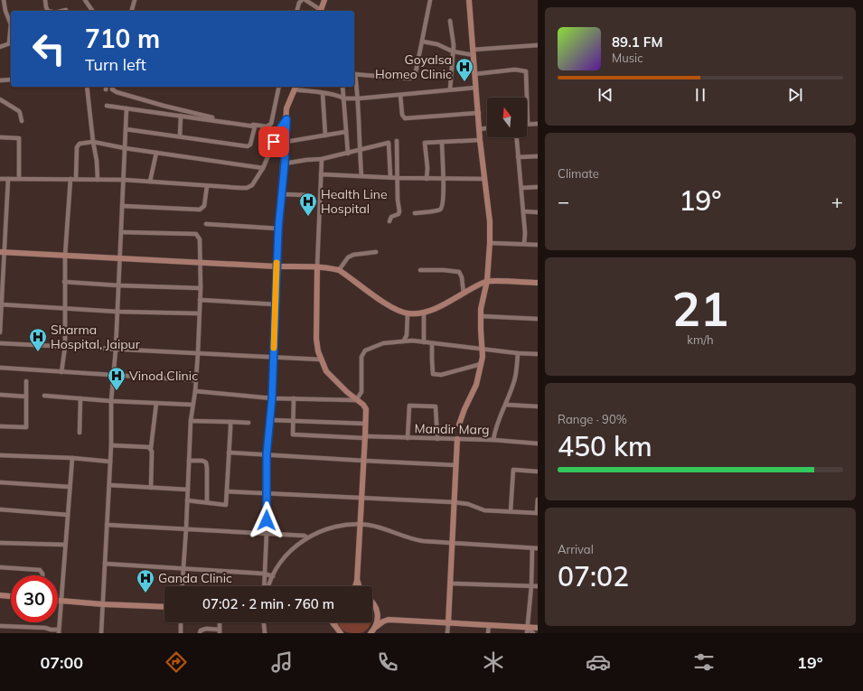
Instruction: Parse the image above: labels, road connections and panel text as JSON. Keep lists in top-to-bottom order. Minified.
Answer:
{"streets":{"street":["Mandir Marg"]},"places":{"hospital":["Goyalsa Homeo Clinic","Health Line Hospital","Sharma Hospital, Jaipur","Vinod Clinic","Ganda Clinic"]},"north":"top","page":{"turn":["710 m","Turn left"],"song":["89.1 FM","Music"],"tile":["Climate",["21","km/h"],["Range · 90%","450 km"],["Arrival","07:02"]],"heat":["−","19°","+"],"limit":"30","trip":"07:02 · 2 min · 760 m","tabs":["07:00","19°"]}}
